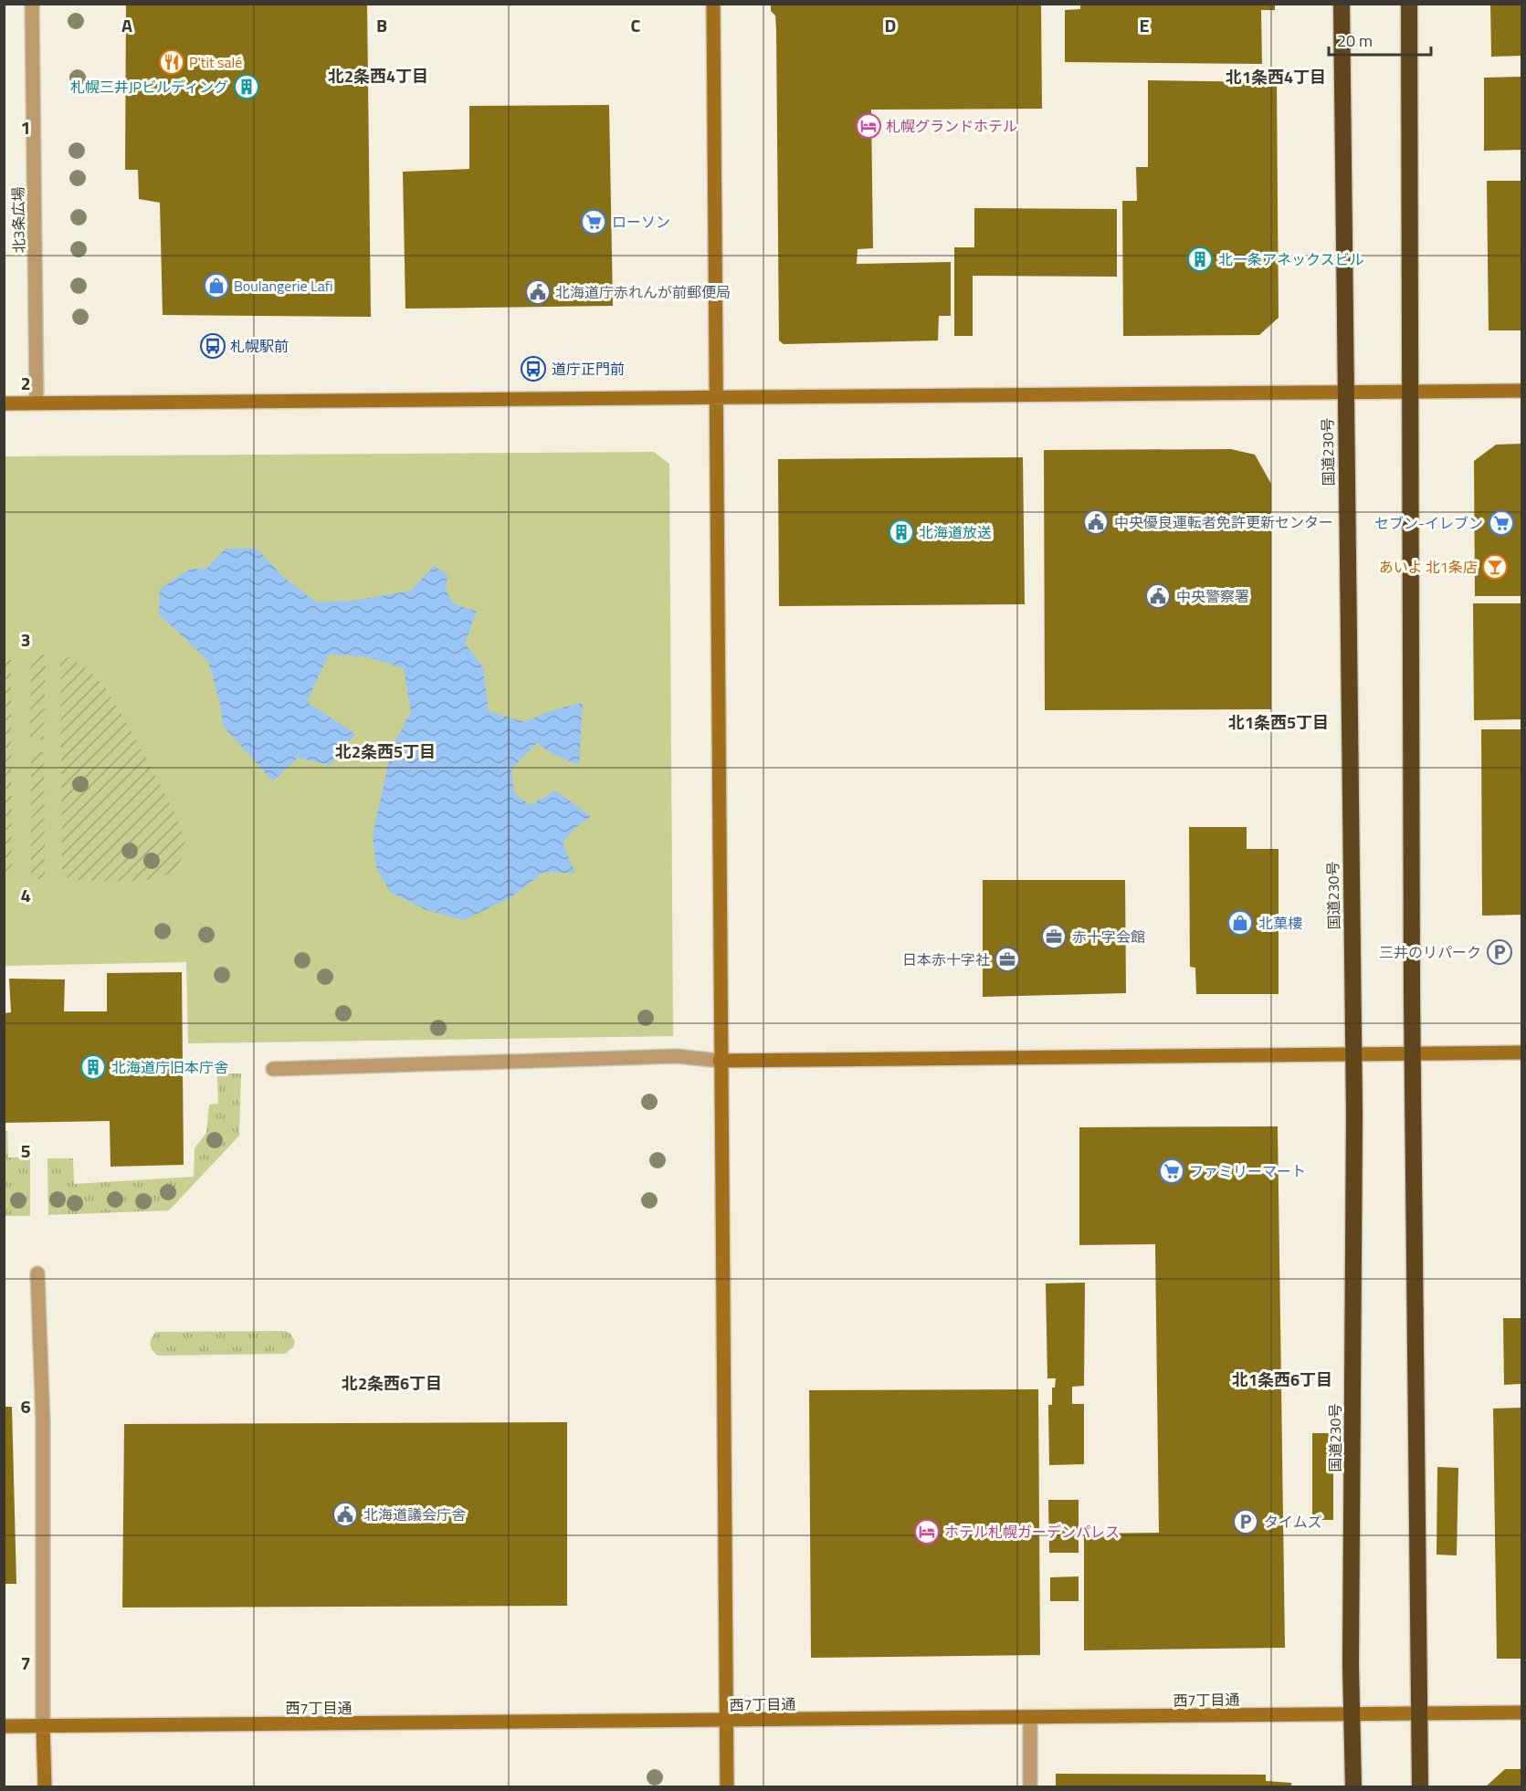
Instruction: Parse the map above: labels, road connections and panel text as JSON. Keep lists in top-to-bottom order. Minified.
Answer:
{"streets":{"highway":["国道230号"],"street":["北3条広場","西7丁目通"]},"crossings":[["国道230号","西7丁目通"]],"districts":["北2条西4丁目","北1条西4丁目","北1条西5丁目","北2条西5丁目","北1条西6丁目","北2条西6丁目"],"places":{"restaurant":["P'tit salé"],"building":["札幌三井JPビルディング","北一条アネックスビル","北海道放送","北海道庁旧本庁舎"],"hotel":["札幌グランドホテル","ホテル札幌ガーデンパレス"],"supermarket":["ローソン","セブン-イレブン","ファミリーマート"],"shop":["Boulangerie Lafi","北菓樓"],"public building":["北海道庁赤れんが前郵便局","中央優良運転者免許更新センター","中央警察署","北海道議会庁舎"],"bus stop":["札幌駅前","道庁正門前"],"bar":["あいよ 北1条店"],"office":["赤十字会館","日本赤十字社"],"parking":["三井のリパーク","タイムズ"]},"scale_bar":"20 m","grid":{"columns":["A","B","C","D","E"],"rows":["1","2","3","4","5","6","7"]}}
